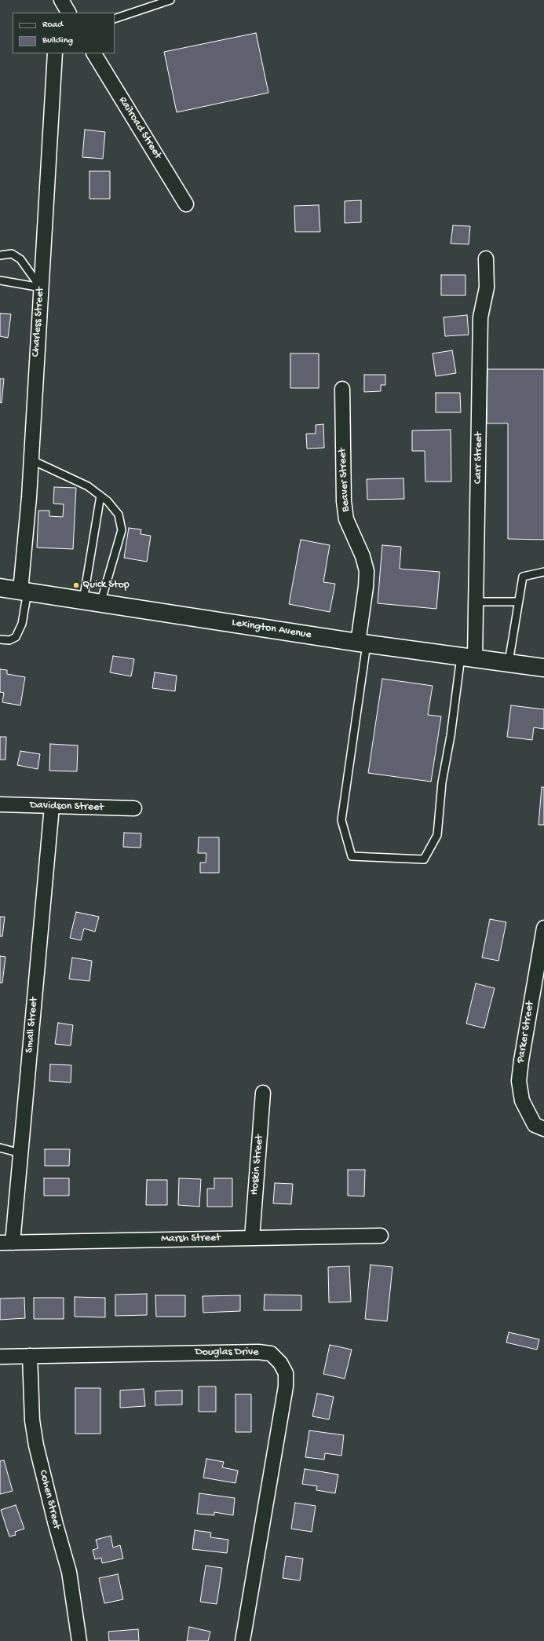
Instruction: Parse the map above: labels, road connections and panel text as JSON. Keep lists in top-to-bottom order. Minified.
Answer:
{"streets":{"main road":["Lexington Avenue"],"street":["Railroad Street","Charless Street","Carr Street","Beaver Street","Davidson Street","Small Street","Parker Street","Hoskin Street","Marsh Street","Douglas Drive","Cohen Street"]},"crossings":[["Charless Street","Lexington Avenue"],["Carr Street","Lexington Avenue"],["Beaver Street","Lexington Avenue"],["Davidson Street","Small Street"],["Small Street","Marsh Street"],["Hoskin Street","Marsh Street"],["Douglas Drive","Cohen Street"]],"places":["Quick Stop"],"legend":["Road","Building"]}
